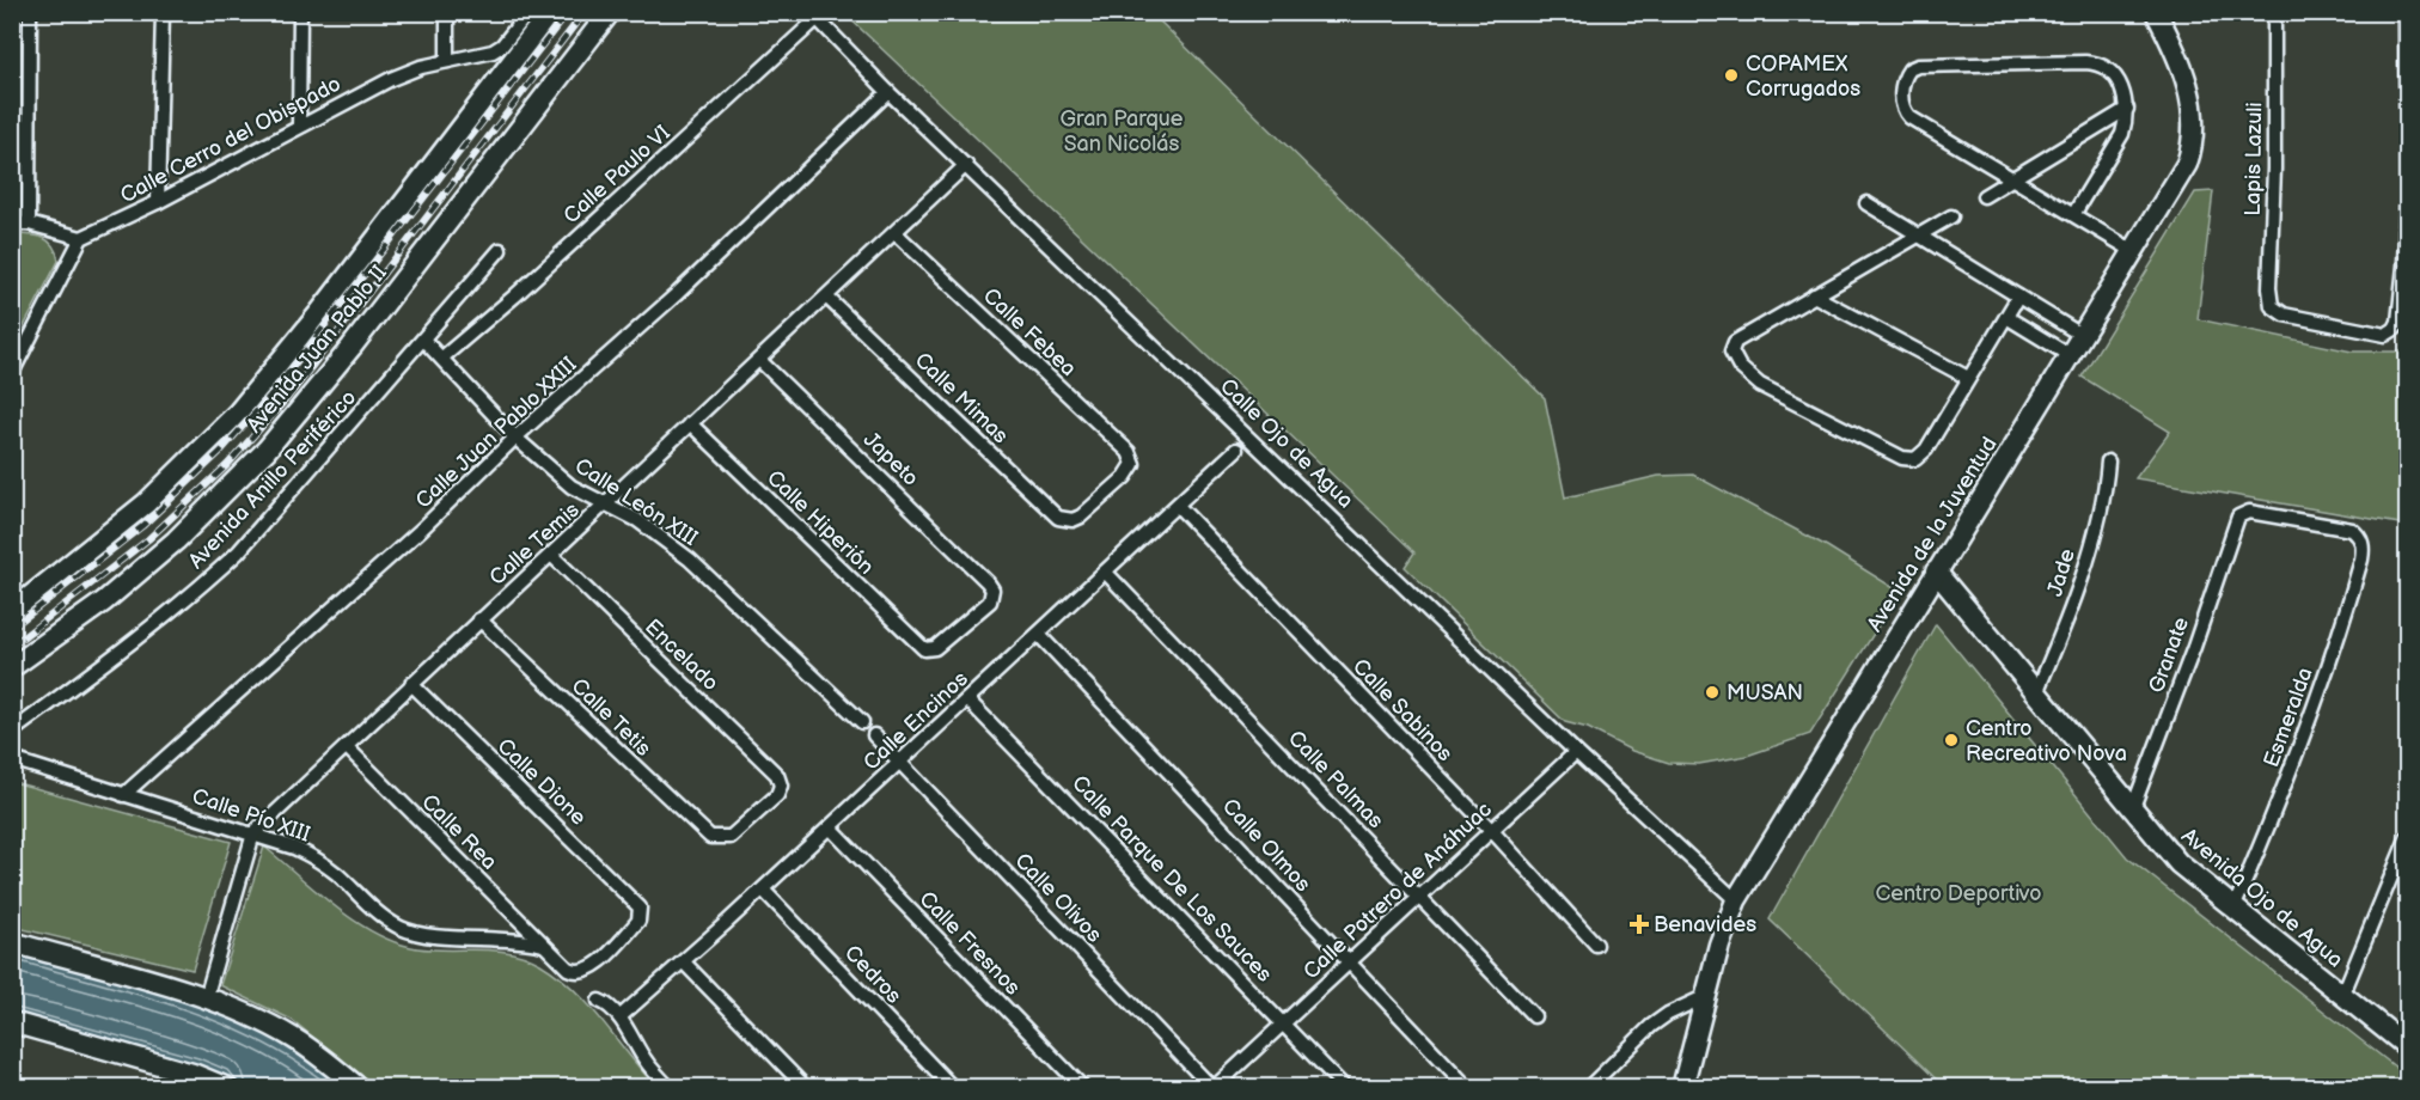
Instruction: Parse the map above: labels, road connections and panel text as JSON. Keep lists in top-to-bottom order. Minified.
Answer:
{"streets":{"main road":["Avenida Juan Pablo II","Avenida de la Juventud","Avenida Ojo de Agua"],"street":["Calle Cerro del Obispado","Lapis Lazuli","Calle Paulo VI","Calle Febea","Calle Mimas","Calle Juan Pablo XXIII","Calle Ojo de Agua","Japeto","Avenida Anillo Periférico","Calle León XIII","Calle Hiperión","Calle Temis","Jade","Encelado","Granate","Calle Sabinos","Calle Tetis","Esmeralda","Calle Encinos","Calle Palmas","Calle Dione","Calle Pío XIII","Calle Rea","Calle Olmos","Calle Parque De Los Sauces","Calle Potrero de Anáhuac","Calle Olivos","Calle Fresnos","Cedros"]},"crossings":[["Calle Paulo VI","Calle Ojo de Agua"],["Calle Paulo VI","Calle León XIII"],["Calle Febea","Calle Mimas"],["Calle Febea","Calle Temis"],["Calle Mimas","Calle Temis"],["Calle Juan Pablo XXIII","Calle Ojo de Agua"],["Calle Juan Pablo XXIII","Calle León XIII"],["Calle Juan Pablo XXIII","Calle Pío XIII"],["Calle Ojo de Agua","Avenida de la Juventud"],["Calle Ojo de Agua","Calle Temis"],["Calle Ojo de Agua","Calle Potrero de Anáhuac"],["Japeto","Calle Hiperión"],["Japeto","Calle Temis"],["Avenida Anillo Periférico","Calle León XIII"],["Calle León XIII","Calle Temis"],["Calle Hiperión","Calle Temis"],["Avenida de la Juventud","Avenida Ojo de Agua"],["Calle Temis","Encelado"],["Calle Temis","Calle Tetis"],["Calle Temis","Calle Dione"],["Calle Temis","Calle Pío XIII"],["Calle Temis","Calle Rea"],["Jade","Avenida Ojo de Agua"],["Encelado","Calle Tetis"],["Granate","Esmeralda"],["Granate","Avenida Ojo de Agua"],["Calle Sabinos","Calle Encinos"],["Calle Sabinos","Calle Potrero de Anáhuac"],["Esmeralda","Avenida Ojo de Agua"],["Calle Encinos","Calle Palmas"],["Calle Encinos","Calle Olmos"],["Calle Encinos","Calle Parque De Los Sauces"],["Calle Encinos","Calle Olivos"],["Calle Encinos","Calle Fresnos"],["Calle Encinos","Cedros"],["Calle Palmas","Calle Potrero de Anáhuac"],["Calle Dione","Calle Pío XIII"],["Calle Dione","Calle Rea"],["Calle Pío XIII","Calle Rea"],["Calle Olmos","Calle Potrero de Anáhuac"],["Calle Parque De Los Sauces","Calle Potrero de Anáhuac"],["Calle Potrero de Anáhuac","Calle Olivos"]],"parks":["Gran Parque San Nicolás","Centro Deportivo"],"places":{"other":["COPAMEX Corrugados","MUSAN","Centro Recreativo Nova"],"health":["Benavides"]}}
